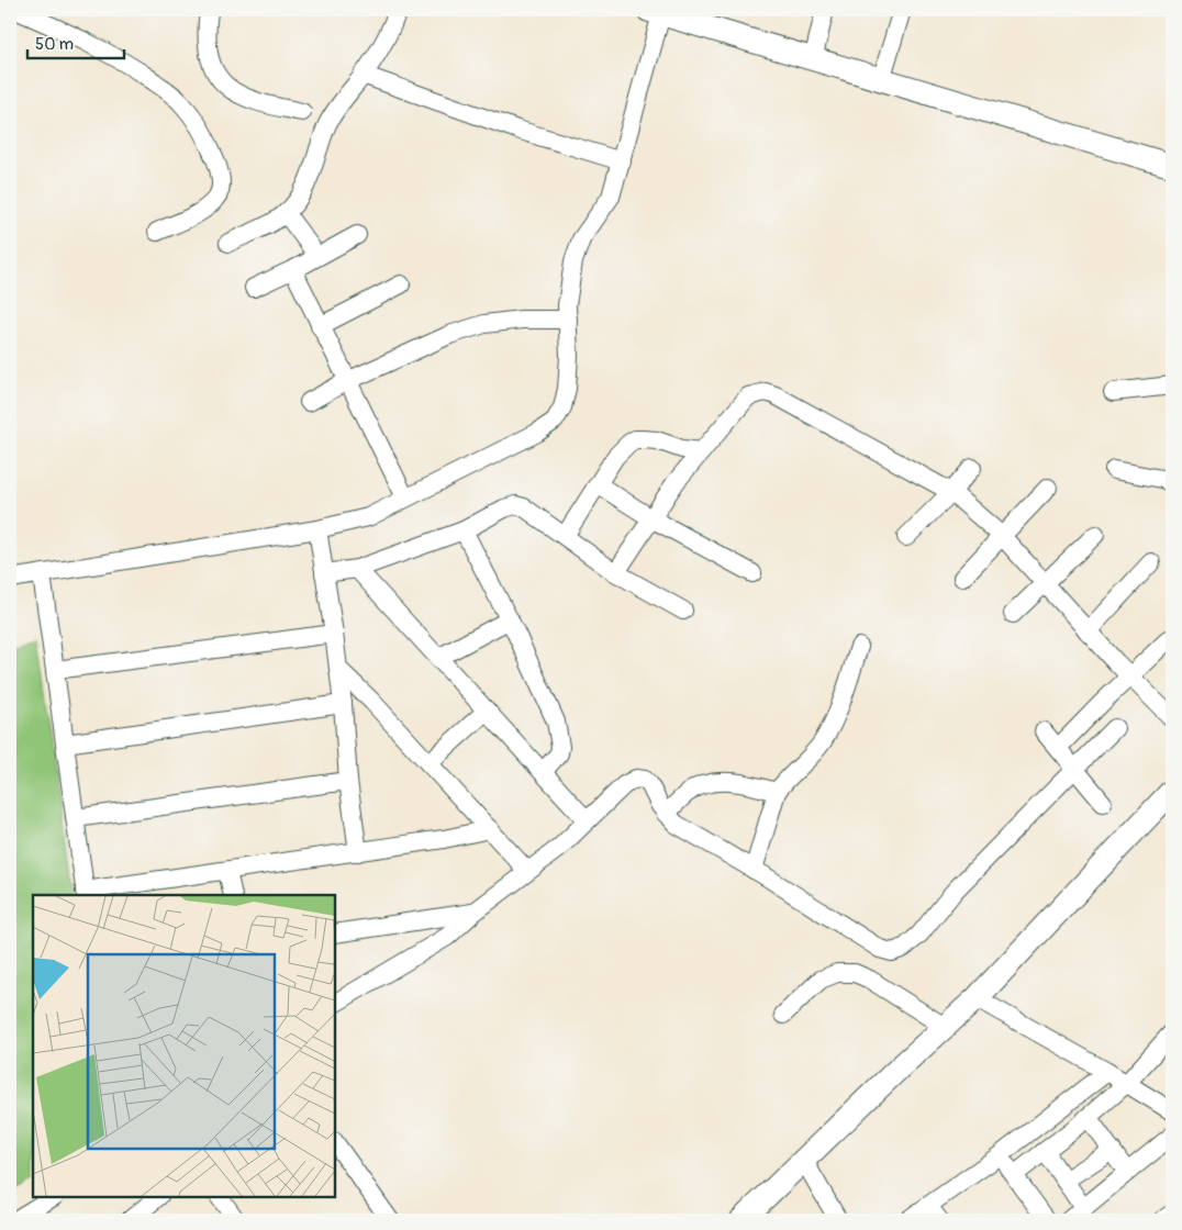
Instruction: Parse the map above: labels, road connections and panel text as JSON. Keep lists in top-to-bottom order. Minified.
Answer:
{"scale_bar":"50 m"}
